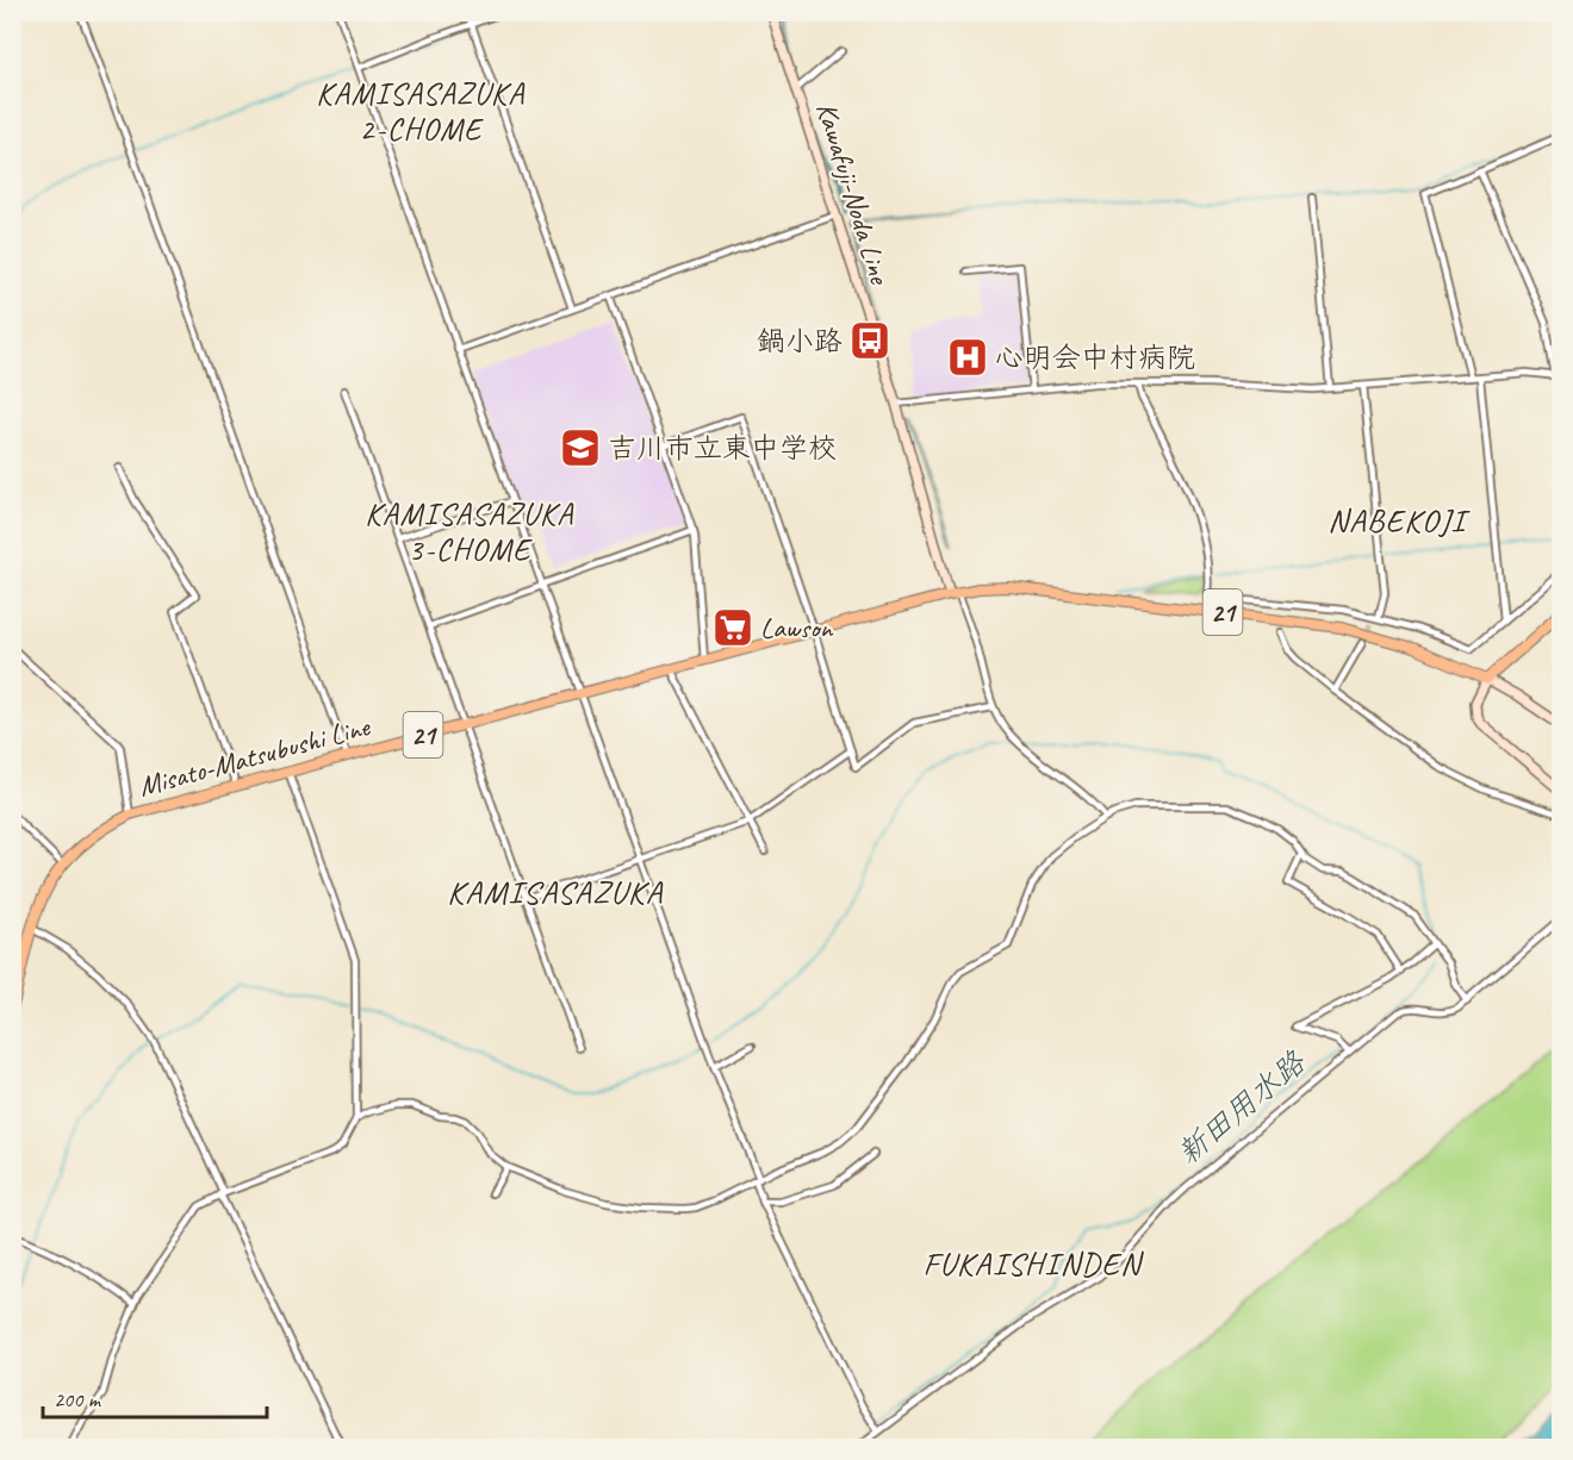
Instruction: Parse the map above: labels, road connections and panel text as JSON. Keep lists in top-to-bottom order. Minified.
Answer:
{"streets":{"main road":["Kawafuji-Noda Line","21","Misato-Matsubushi Line"]},"crossings":[["Kawafuji-Noda Line","Misato-Matsubushi Line"]],"districts":["KAMISASAZUKA 2-CHOME","KAMISASAZUKA 3-CHOME","NABEKOJI","KAMISASAZUKA","FUKAISHINDEN"],"water":["新田用水路"],"places":{"bus stop":["鍋小路"],"hospital":["心明会中村病院"],"school or university":["吉川市立東中学校"],"supermarket":["Lawson"]},"scale_bar":"200 m"}
